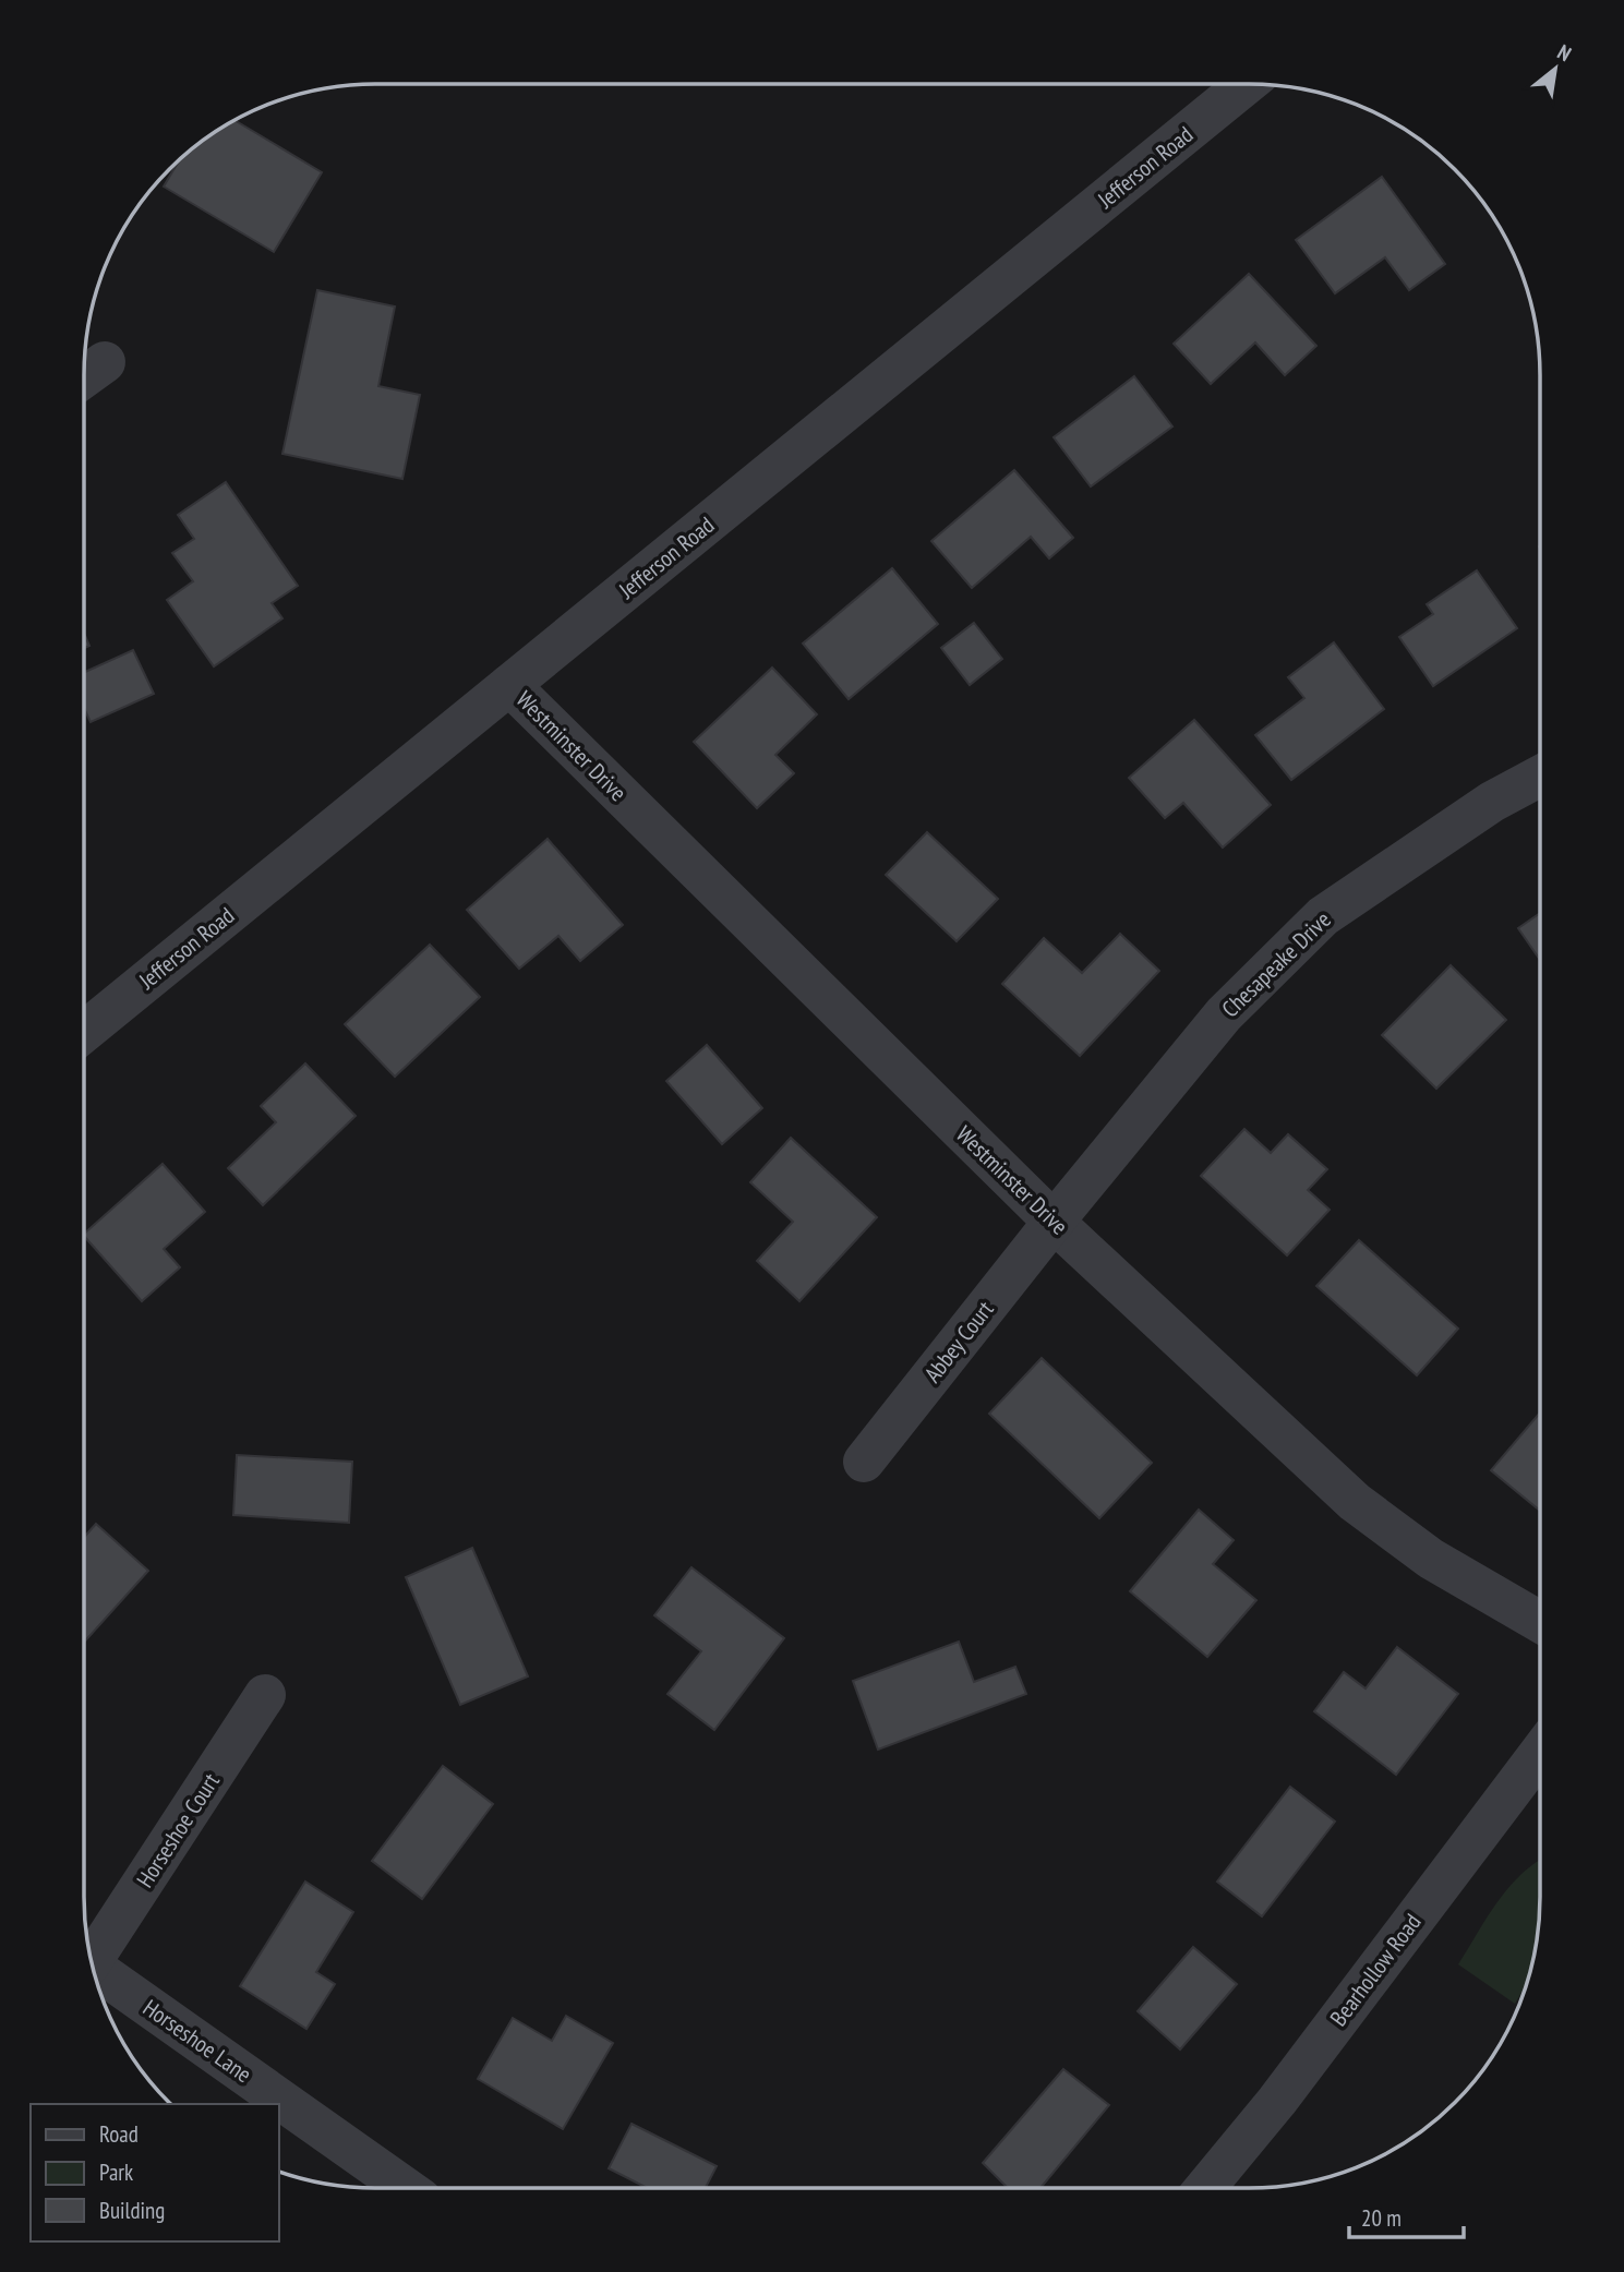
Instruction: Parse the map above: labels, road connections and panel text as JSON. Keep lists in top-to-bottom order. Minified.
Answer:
{"streets":{"street":["Jefferson Road","Westminster Drive","Chesapeake Drive","Abbey Court","Horseshoe Court","Bearhollow Road","Horseshoe Lane"]},"crossings":[["Jefferson Road","Westminster Drive"],["Westminster Drive","Chesapeake Drive"],["Westminster Drive","Abbey Court"],["Chesapeake Drive","Abbey Court"]],"legend":["Road","Park","Building"],"scale_bar":"20 m","north":"top right"}
